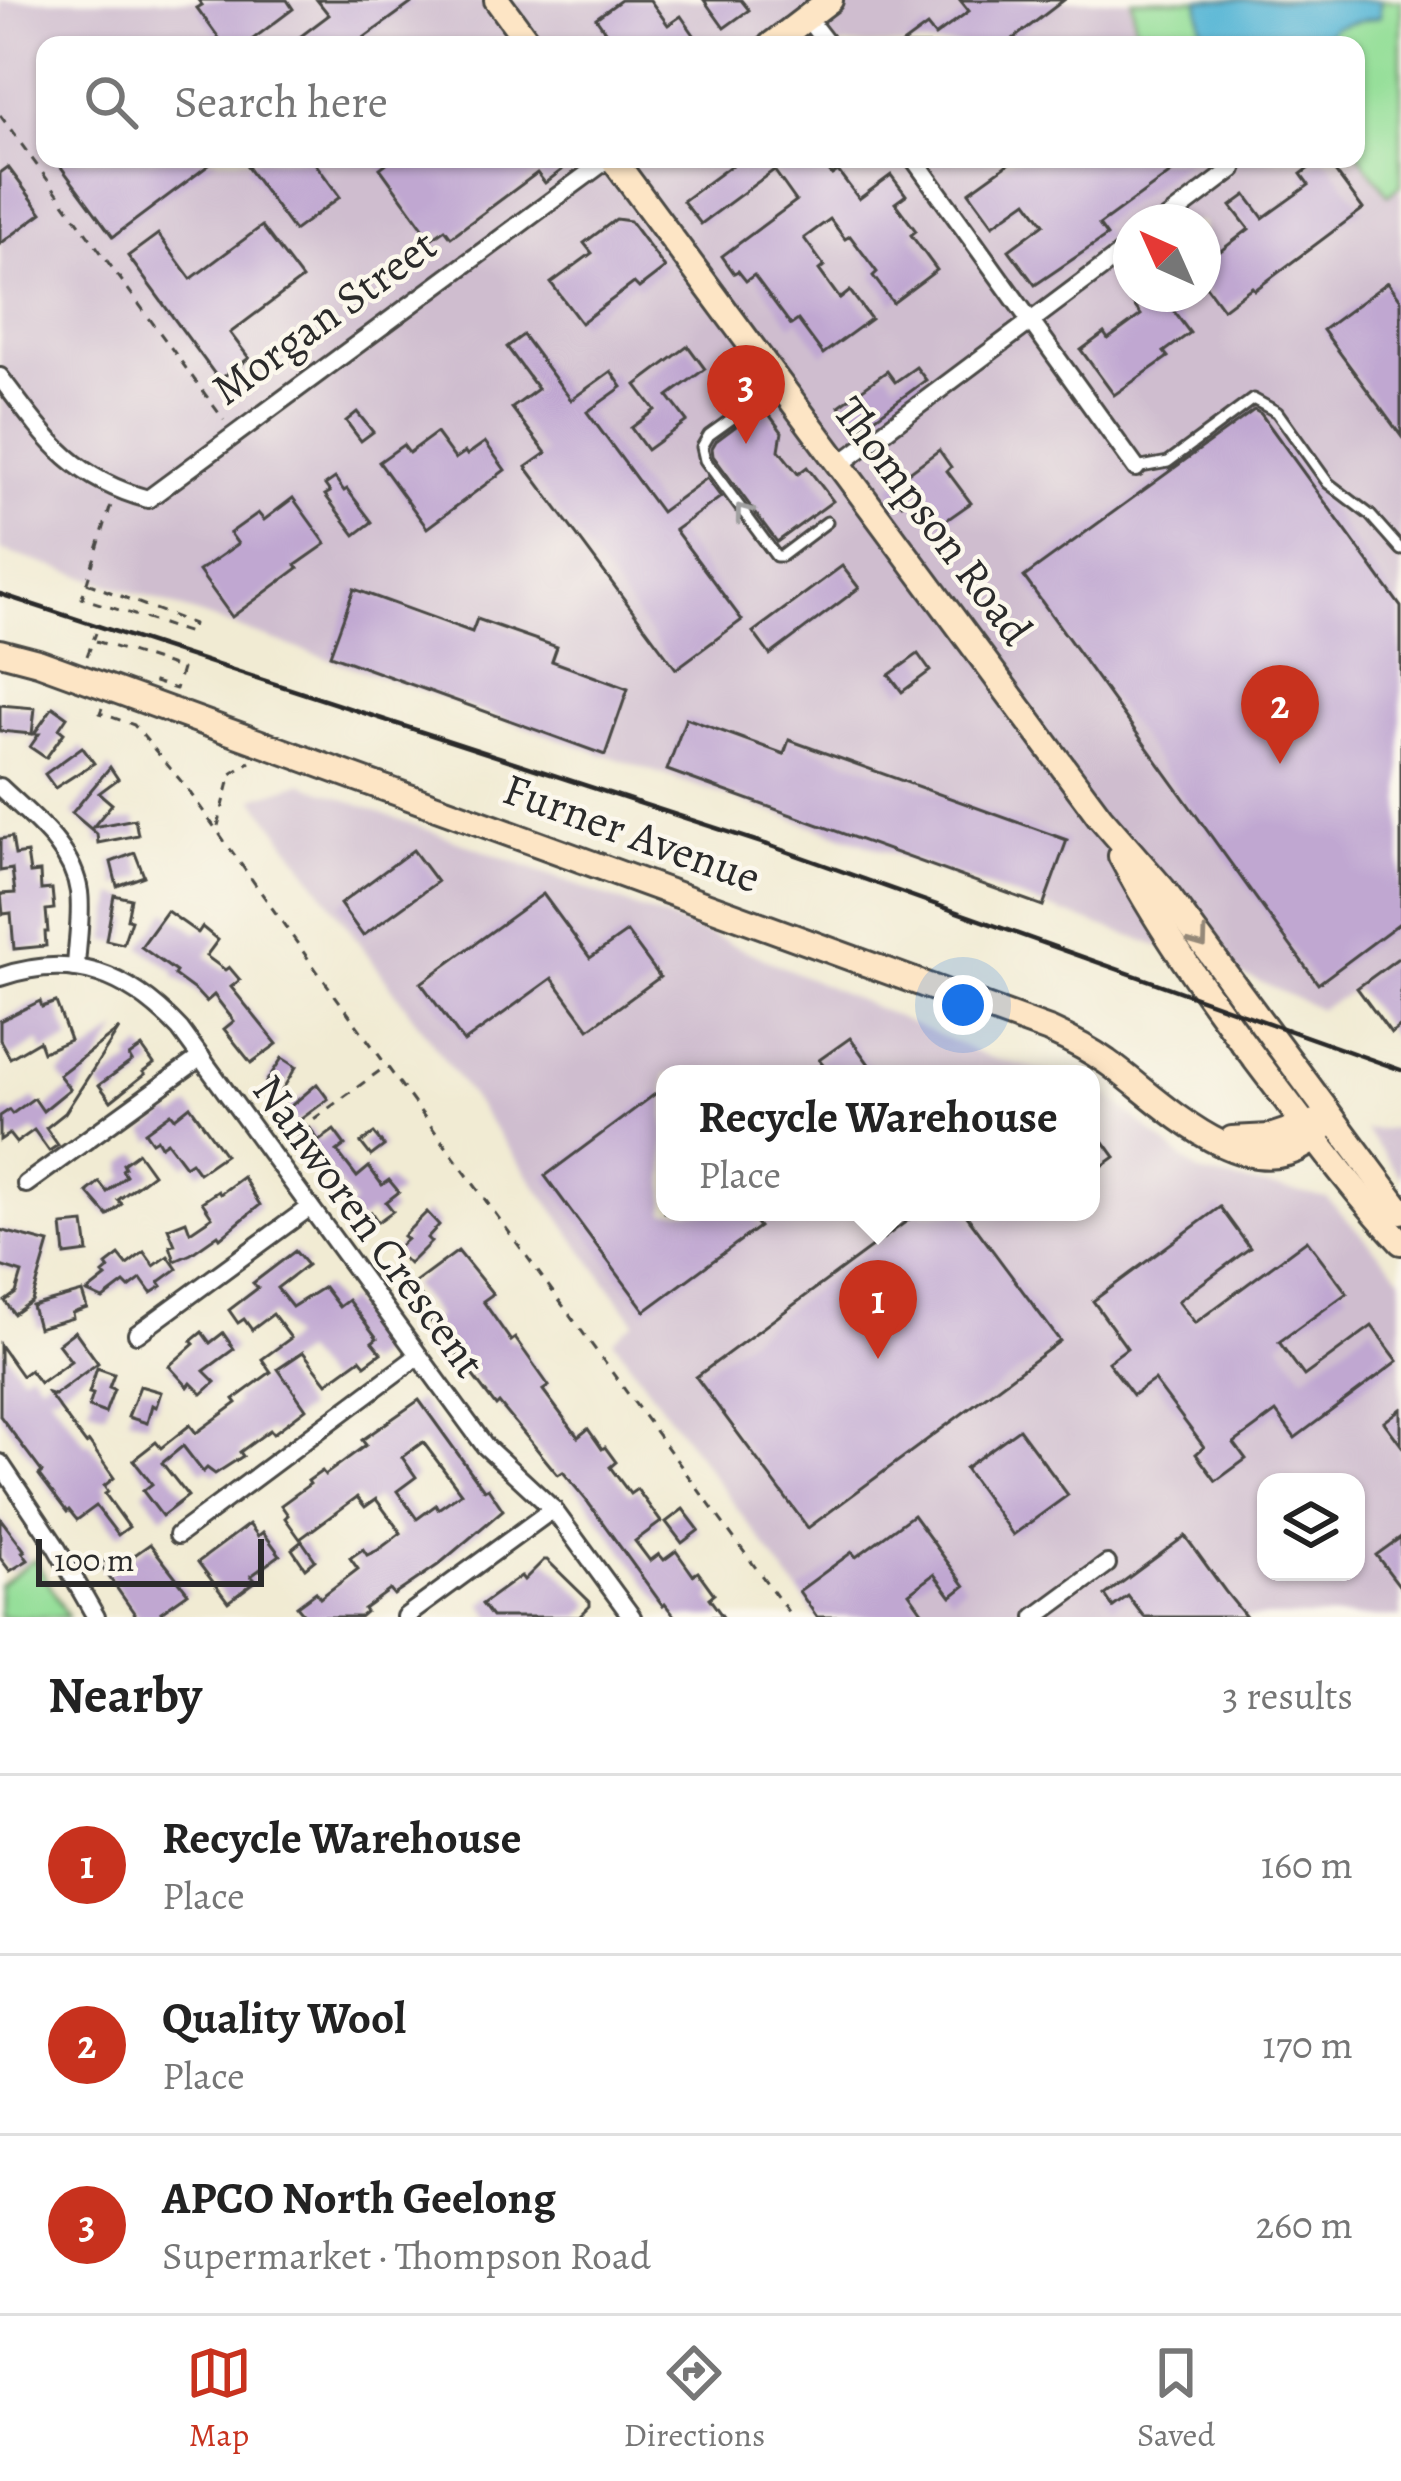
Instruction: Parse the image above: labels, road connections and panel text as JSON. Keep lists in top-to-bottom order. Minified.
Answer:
{"streets":{"main road":["Thompson Road","Furner Avenue"],"street":["Morgan Street","Nanworen Crescent"]},"crossings":[["Thompson Road","Furner Avenue"]],"scale_bar":"100 m","north":"top left","page":{"search":"Search here","pins":["3","2","1"],"popup":["Recycle Warehouse","Place"],"scale":"100 m","heading":["Nearby","3 results"],"list":[{"mark":"1","name":"Recycle Warehouse","note":"Place","value":"160 m"},{"mark":"2","name":"Quality Wool","note":"Place","value":"170 m"},{"mark":"3","name":"APCO North Geelong","note":"Supermarket · Thompson Road","value":"260 m"}],"nav":["Map","Directions","Saved"]}}
